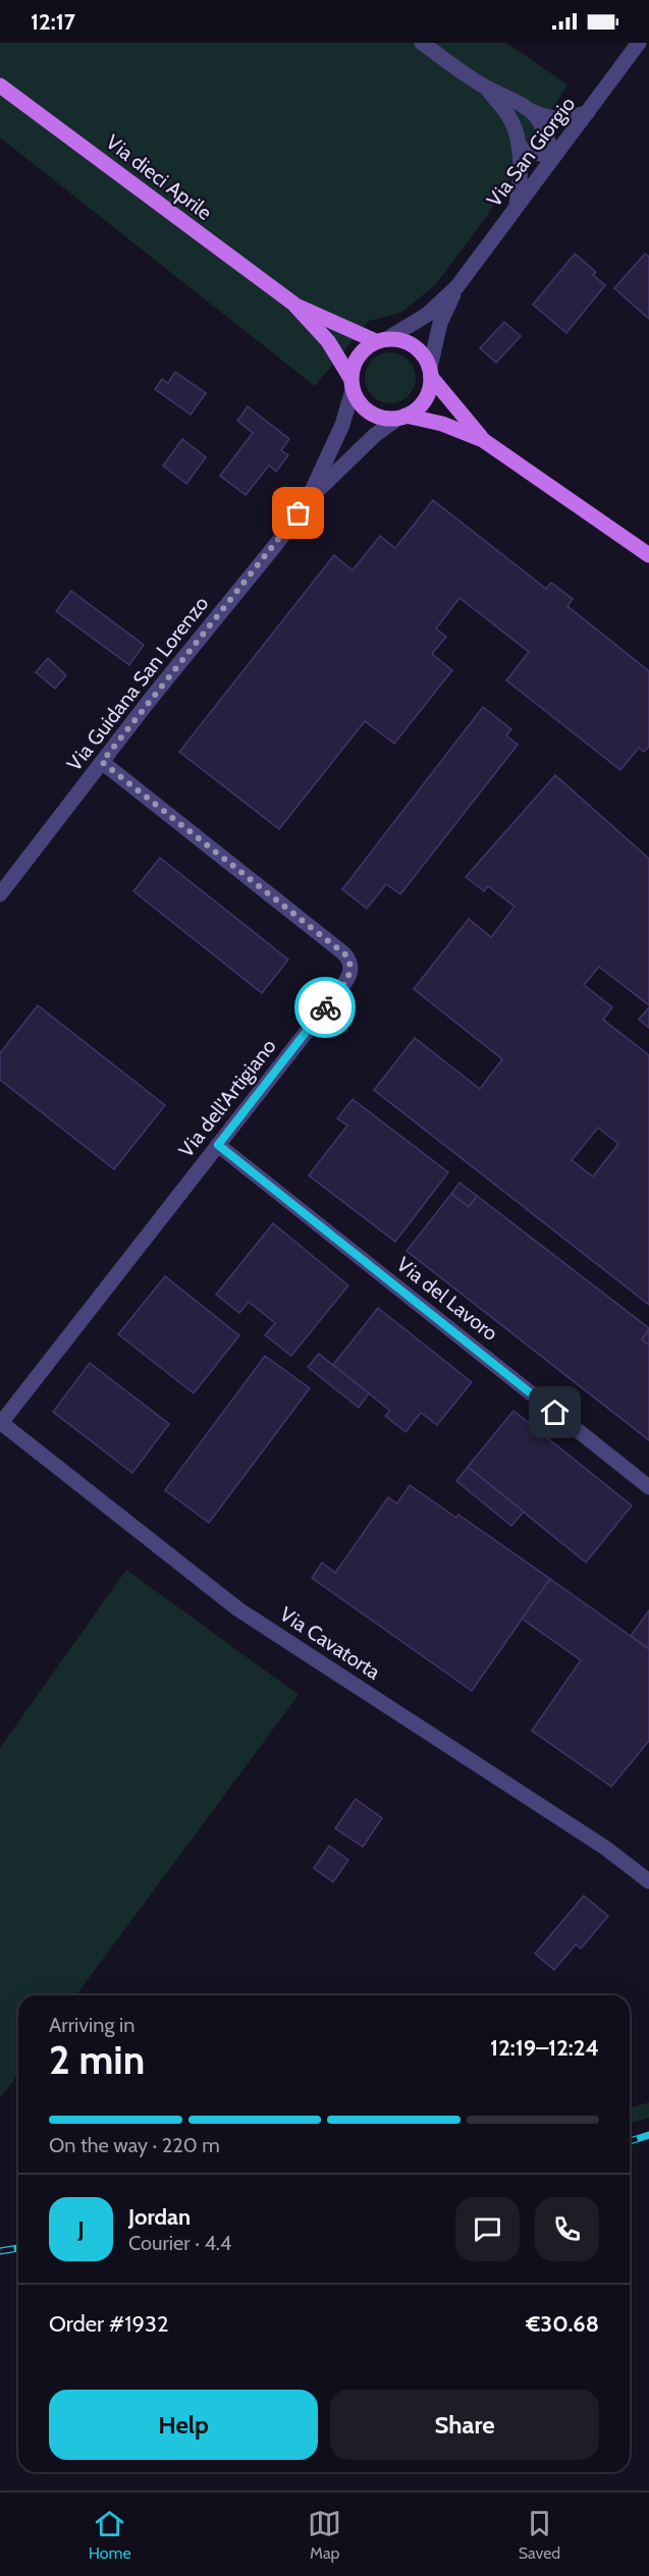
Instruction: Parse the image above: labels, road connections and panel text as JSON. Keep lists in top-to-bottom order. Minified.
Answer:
{"streets":{"main road":["Via dieci Aprile"],"street":["Via San Giorgio","Via Guidana San Lorenzo","Via dell'Artigiano","Via del Lavoro","Via Cavatorta"]},"crossings":[["Via San Giorgio","Via dieci Aprile"],["Via Guidana San Lorenzo","Via dell'Artigiano"],["Via dell'Artigiano","Via del Lavoro"],["Via dell'Artigiano","Via Cavatorta"]],"page":{"status":"12:17","heading":["2 min","Arriving in","12:19–12:24"],"panel":["Jordan","Courier · 4.4","Order #1932","€30.68"],"bar":"On the way · 220 m","round":"J","buttons":["Help","Share"],"tabs":["Home","Map","Saved"]}}
